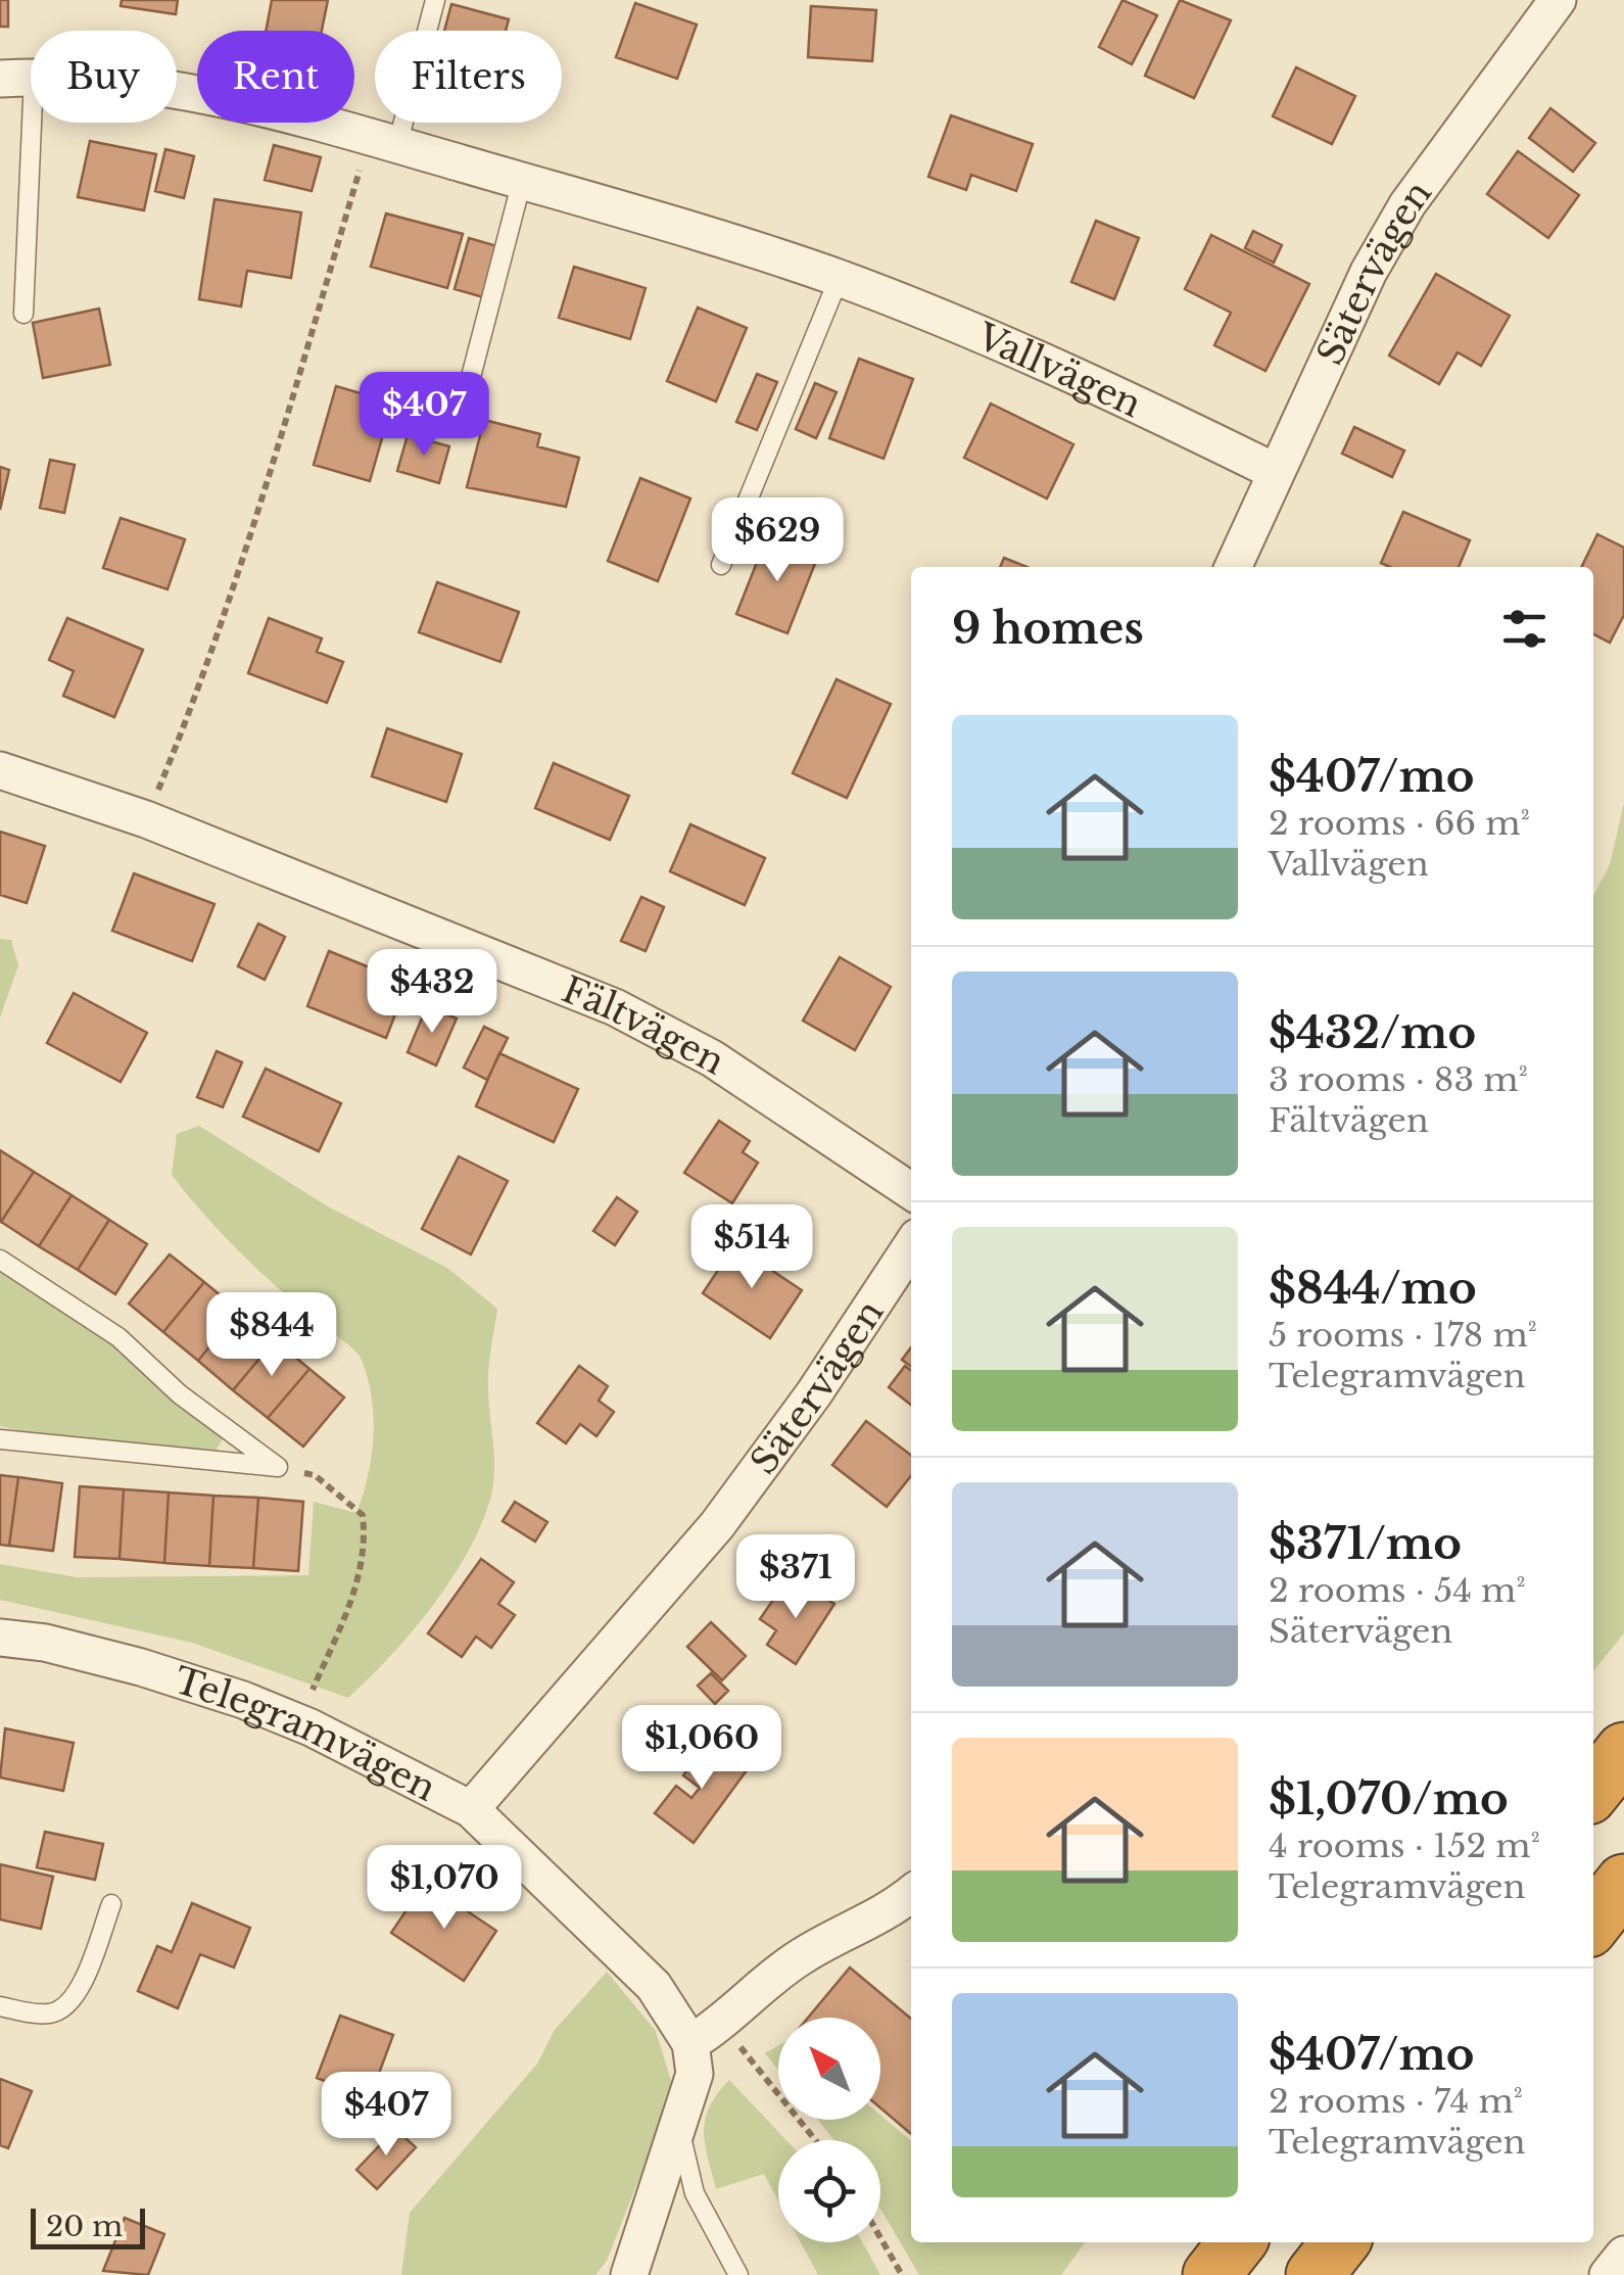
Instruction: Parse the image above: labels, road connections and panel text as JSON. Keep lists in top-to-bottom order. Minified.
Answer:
{"streets":{"street":["Sätervägen","Vallvägen","Fältvägen","Telegramvägen"]},"crossings":[["Sätervägen","Vallvägen"],["Sätervägen","Telegramvägen"]],"scale_bar":"20 m","north":"top left","page":{"chip":["Buy","Rent","Filters"],"price":["$407","$629","$432","$514","$844","$371","$1,060","$1,070","$407"],"heading":"9 homes","list":[{"name":"$407/mo","note":"2 rooms · 66 m² · Vallvägen"},{"name":"$432/mo","note":"3 rooms · 83 m² · Fältvägen"},{"name":"$844/mo","note":"5 rooms · 178 m² · Telegramvägen"},{"name":"$371/mo","note":"2 rooms · 54 m² · Sätervägen"},{"name":"$1,070/mo","note":"4 rooms · 152 m² · Telegramvägen"},{"name":"$407/mo","note":"2 rooms · 74 m² · Telegramvägen"}],"scale":"20 m"}}
